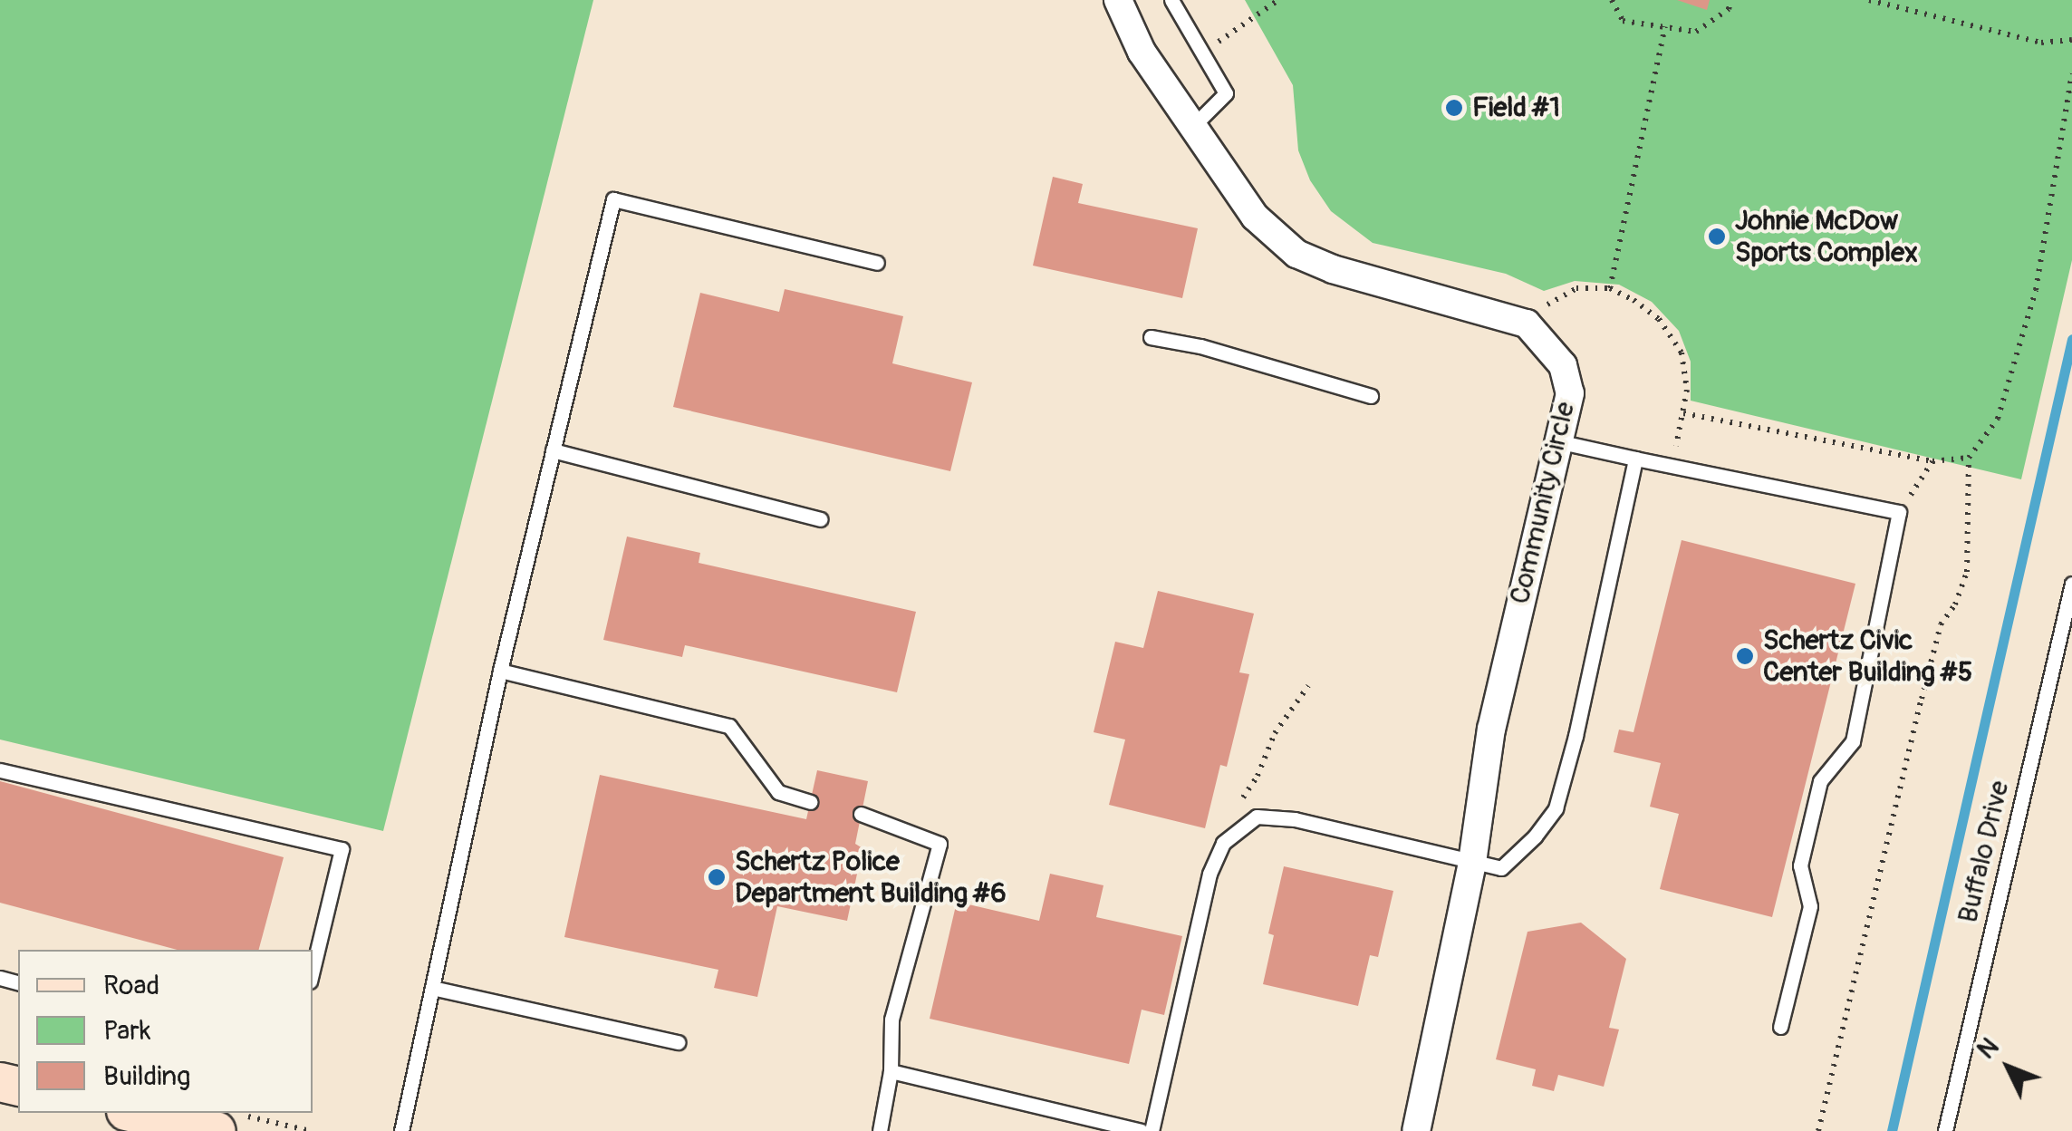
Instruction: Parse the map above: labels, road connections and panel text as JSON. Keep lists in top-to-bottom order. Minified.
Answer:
{"streets":{"street":["Community Circle"],"lane":["Buffalo Drive"]},"places":["Field #1","Johnie McDow Sports Complex","Schertz Civic Center Building #5","Schertz Police Department Building #6"],"legend":["Road","Park","Building"],"north":"top left"}
